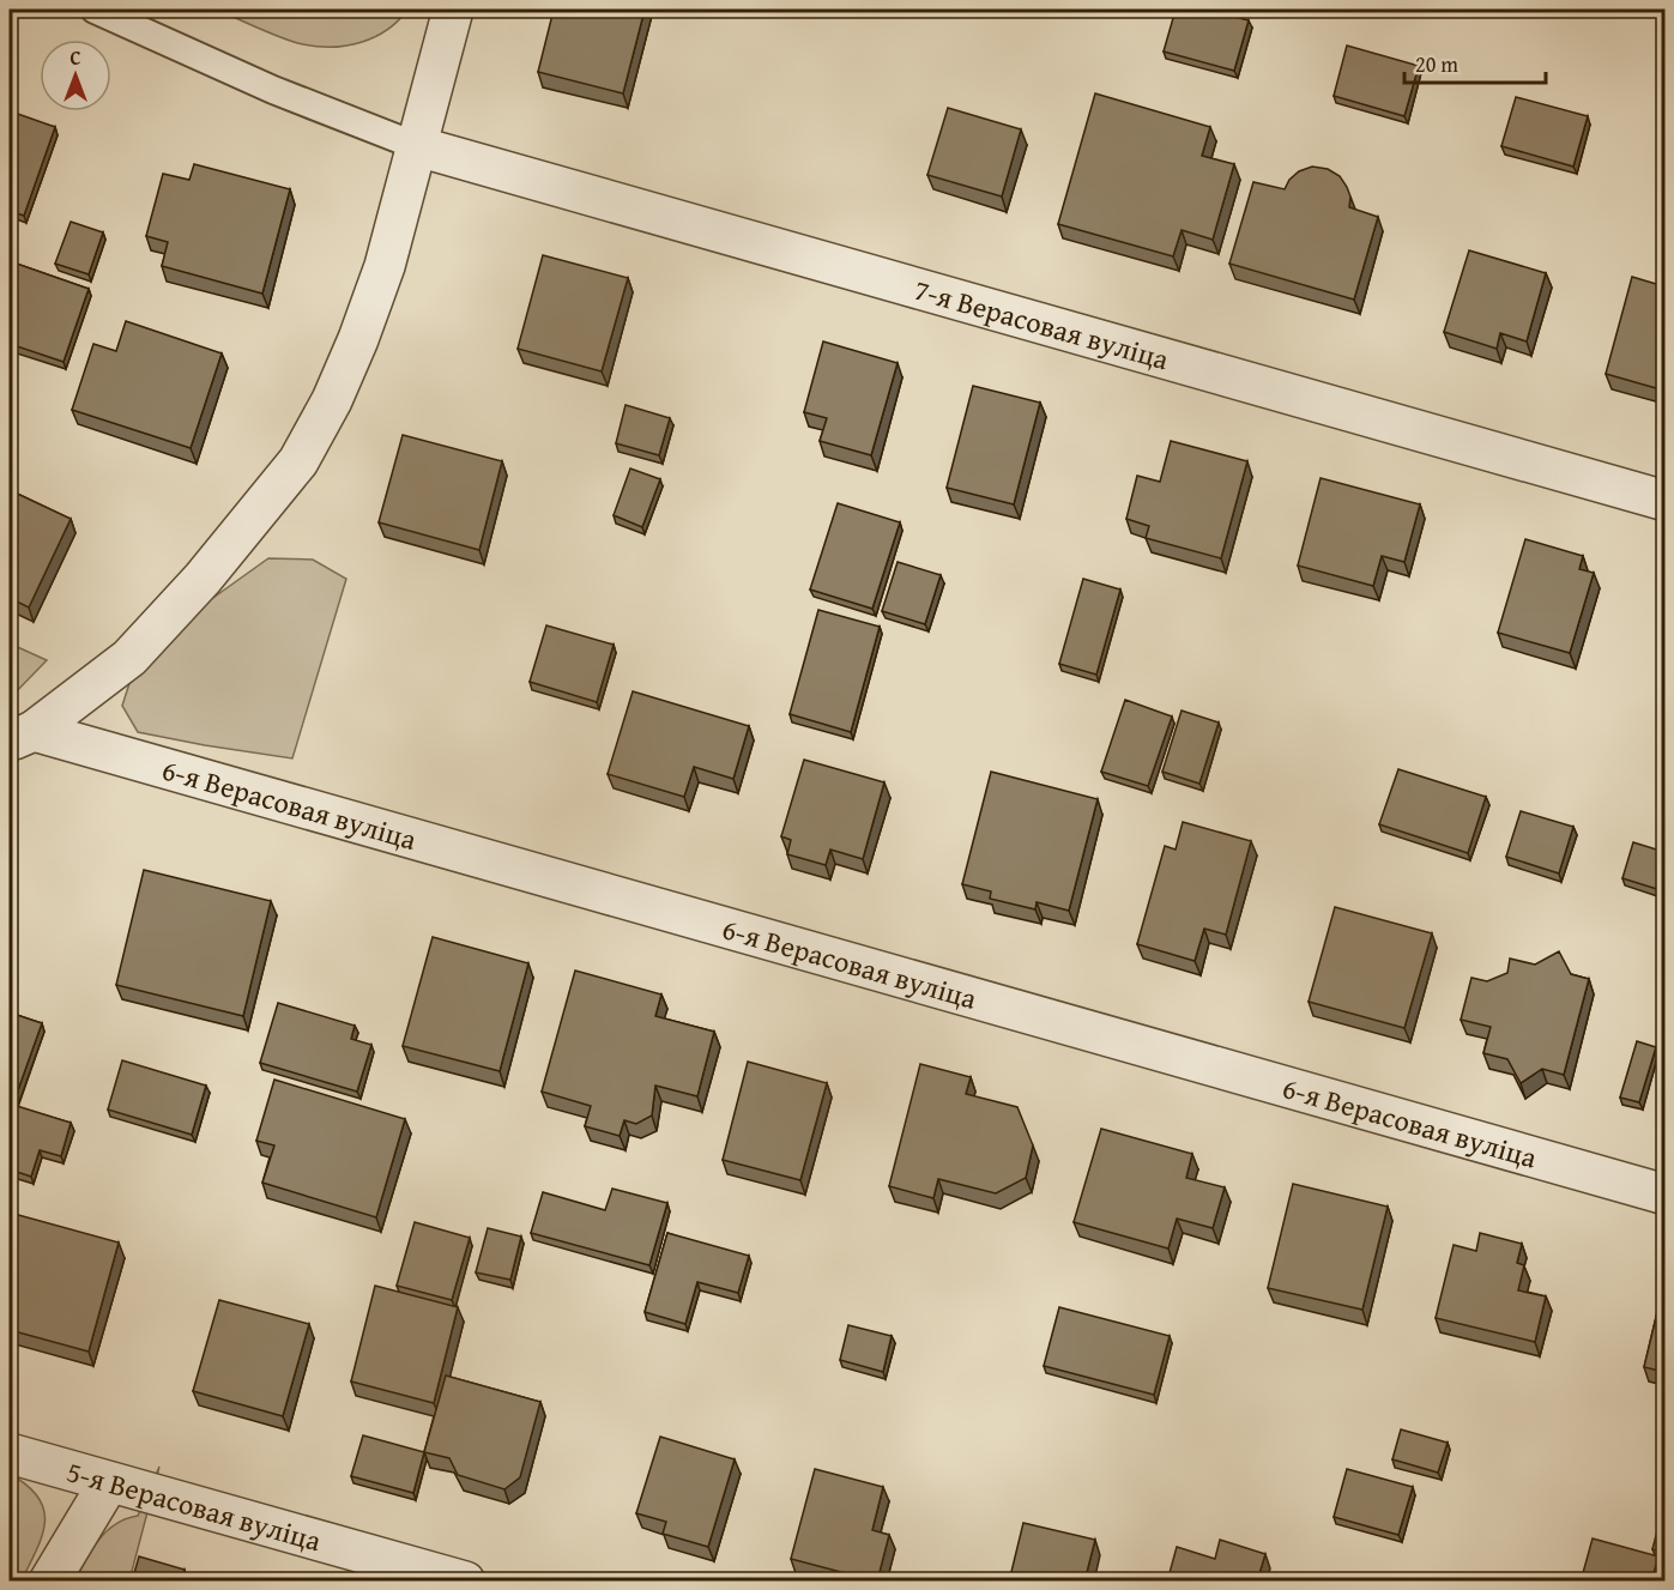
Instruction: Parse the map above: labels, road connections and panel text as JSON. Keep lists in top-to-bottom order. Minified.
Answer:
{"streets":{"street":["7-я Верасовая вуліца","6-я Верасовая вуліца","5-я Верасовая вуліца"]},"scale_bar":"20 m","north":"top"}
